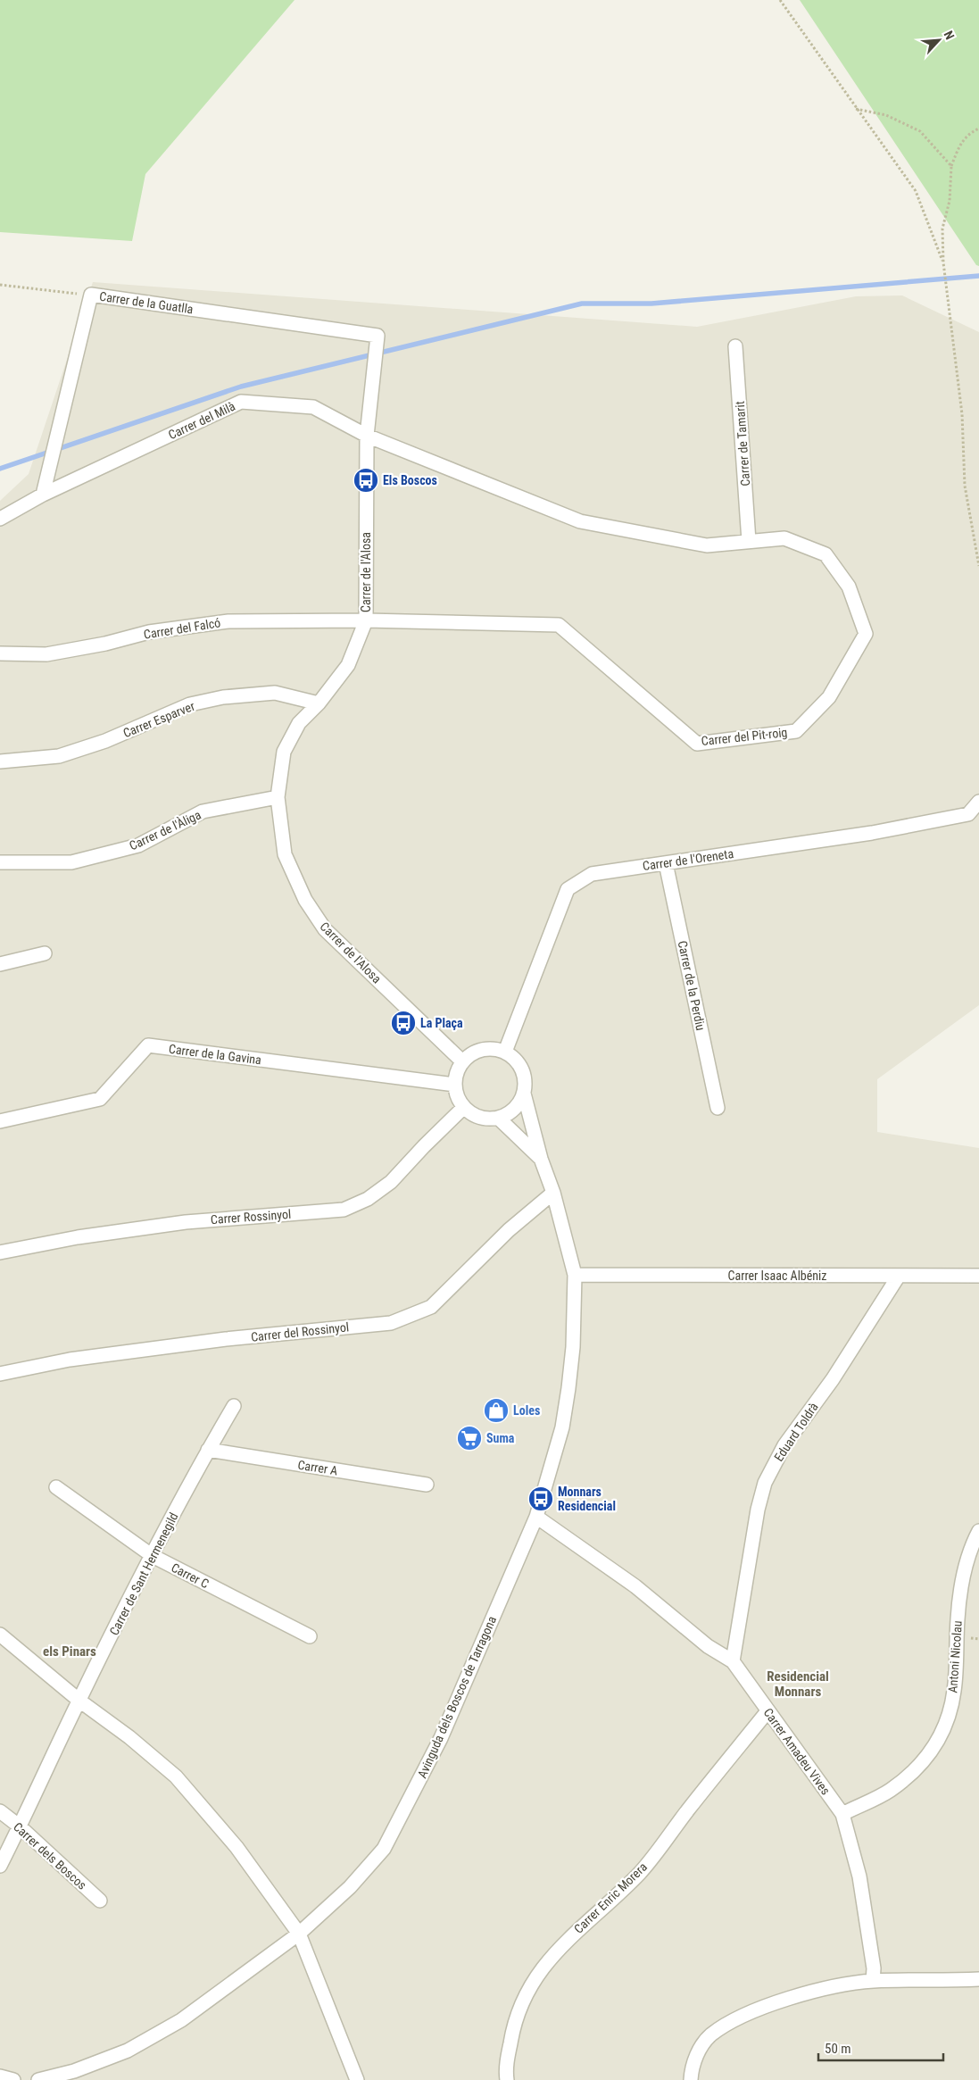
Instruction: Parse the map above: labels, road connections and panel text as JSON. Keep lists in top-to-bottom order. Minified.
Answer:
{"streets":{"street":["Carrer de la Guatlla","Carrer del Milà","Carrer de Tamarit","Carrer de l'Alosa","Carrer del Falcó","Carrer Esparver","Carrer del Pit-roig","Carrer de l'Àliga","Carrer de l'Oreneta","Carrer de la Perdiu","Carrer de la Gavina","Carrer Rossinyol","Carrer Isaac Albéniz","Carrer del Rossinyol","Eduard Toldrà","Carrer A","Carrer de Sant Hermenegild","Carrer C","Antoni Nicolau","Avinguda dels Boscos de Tarragona","Carrer Amadeu Vives","Carrer dels Boscos","Carrer Enric Morera"]},"crossings":[["Carrer de la Guatlla","Carrer del Milà"],["Carrer de la Guatlla","Carrer de l'Alosa"],["Carrer del Milà","Carrer de l'Alosa"],["Carrer del Milà","Carrer del Pit-roig"],["Carrer de Tamarit","Carrer del Pit-roig"],["Carrer de l'Alosa","Carrer del Falcó"],["Carrer de l'Alosa","Carrer Esparver"],["Carrer de l'Alosa","Carrer del Pit-roig"],["Carrer de l'Alosa","Carrer de l'Àliga"],["Carrer de l'Alosa","Carrer de l'Oreneta"],["Carrer de l'Alosa","Carrer de la Gavina"],["Carrer de l'Alosa","Carrer Rossinyol"],["Carrer de l'Alosa","Avinguda dels Boscos de Tarragona"],["Carrer del Falcó","Carrer del Pit-roig"],["Carrer de l'Oreneta","Carrer de la Perdiu"],["Carrer de l'Oreneta","Carrer de la Gavina"],["Carrer de l'Oreneta","Carrer Rossinyol"],["Carrer de l'Oreneta","Avinguda dels Boscos de Tarragona"],["Carrer de la Gavina","Carrer Rossinyol"],["Carrer de la Gavina","Avinguda dels Boscos de Tarragona"],["Carrer Rossinyol","Avinguda dels Boscos de Tarragona"],["Carrer Isaac Albéniz","Eduard Toldrà"],["Carrer Isaac Albéniz","Avinguda dels Boscos de Tarragona"],["Carrer del Rossinyol","Avinguda dels Boscos de Tarragona"],["Eduard Toldrà","Carrer Amadeu Vives"],["Carrer A","Carrer de Sant Hermenegild"],["Carrer de Sant Hermenegild","Carrer C"],["Carrer de Sant Hermenegild","Carrer dels Boscos"],["Antoni Nicolau","Carrer Amadeu Vives"],["Avinguda dels Boscos de Tarragona","Carrer Amadeu Vives"],["Carrer Amadeu Vives","Carrer Enric Morera"]],"districts":["els Pinars","Residencial Monnars"],"places":{"bus stop":["Els Boscos","La Plaça","Monnars Residencial"],"shop":["Loles"],"supermarket":["Suma"]},"scale_bar":"50 m","north":"top right"}
